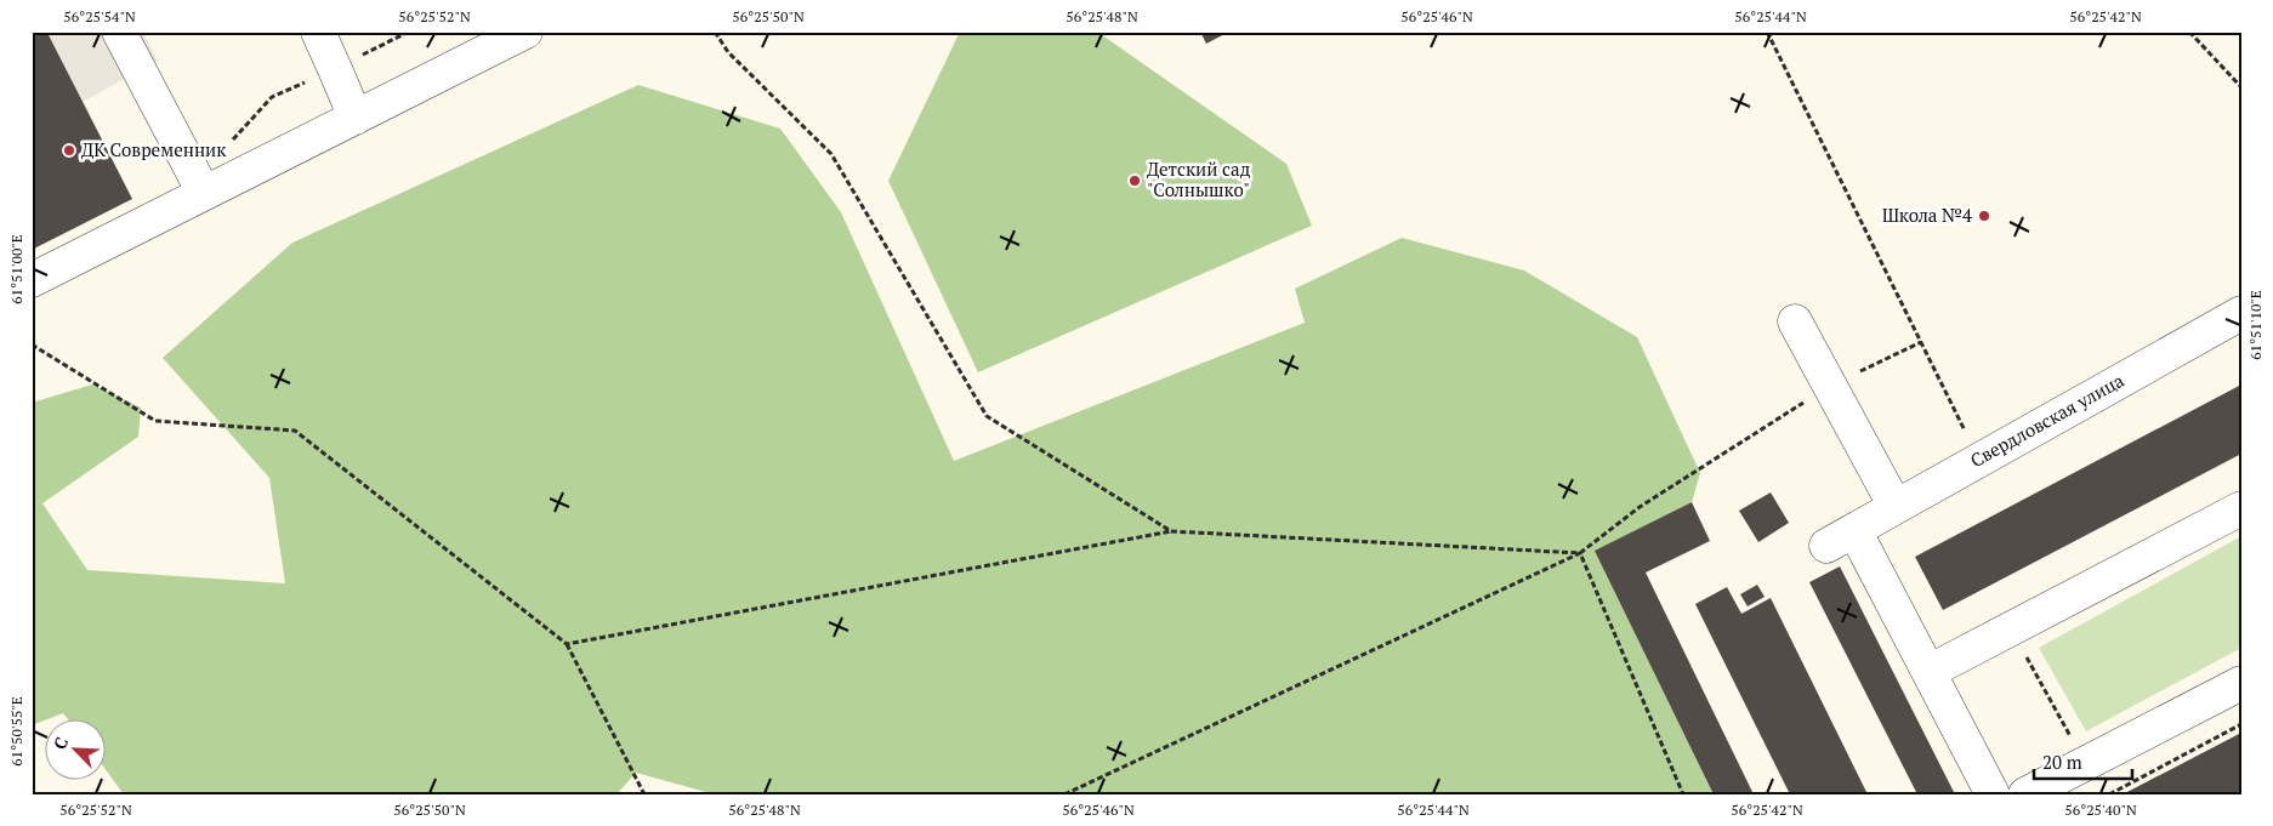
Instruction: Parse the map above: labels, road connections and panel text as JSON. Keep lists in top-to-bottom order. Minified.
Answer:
{"streets":{"street":["Свердловская улица"]},"places":["ДК Современник","Детский сад \"Солнышко\"","Школа №4"],"scale_bar":"20 m","north":"top left","coordinates":["56°25'54\"N","56°25'52\"N","56°25'50\"N","56°25'48\"N","56°25'46\"N","56°25'44\"N","56°25'42\"N","61°51'00\"E","61°51'10\"E","61°50'55\"E","56°25'40\"N"]}
